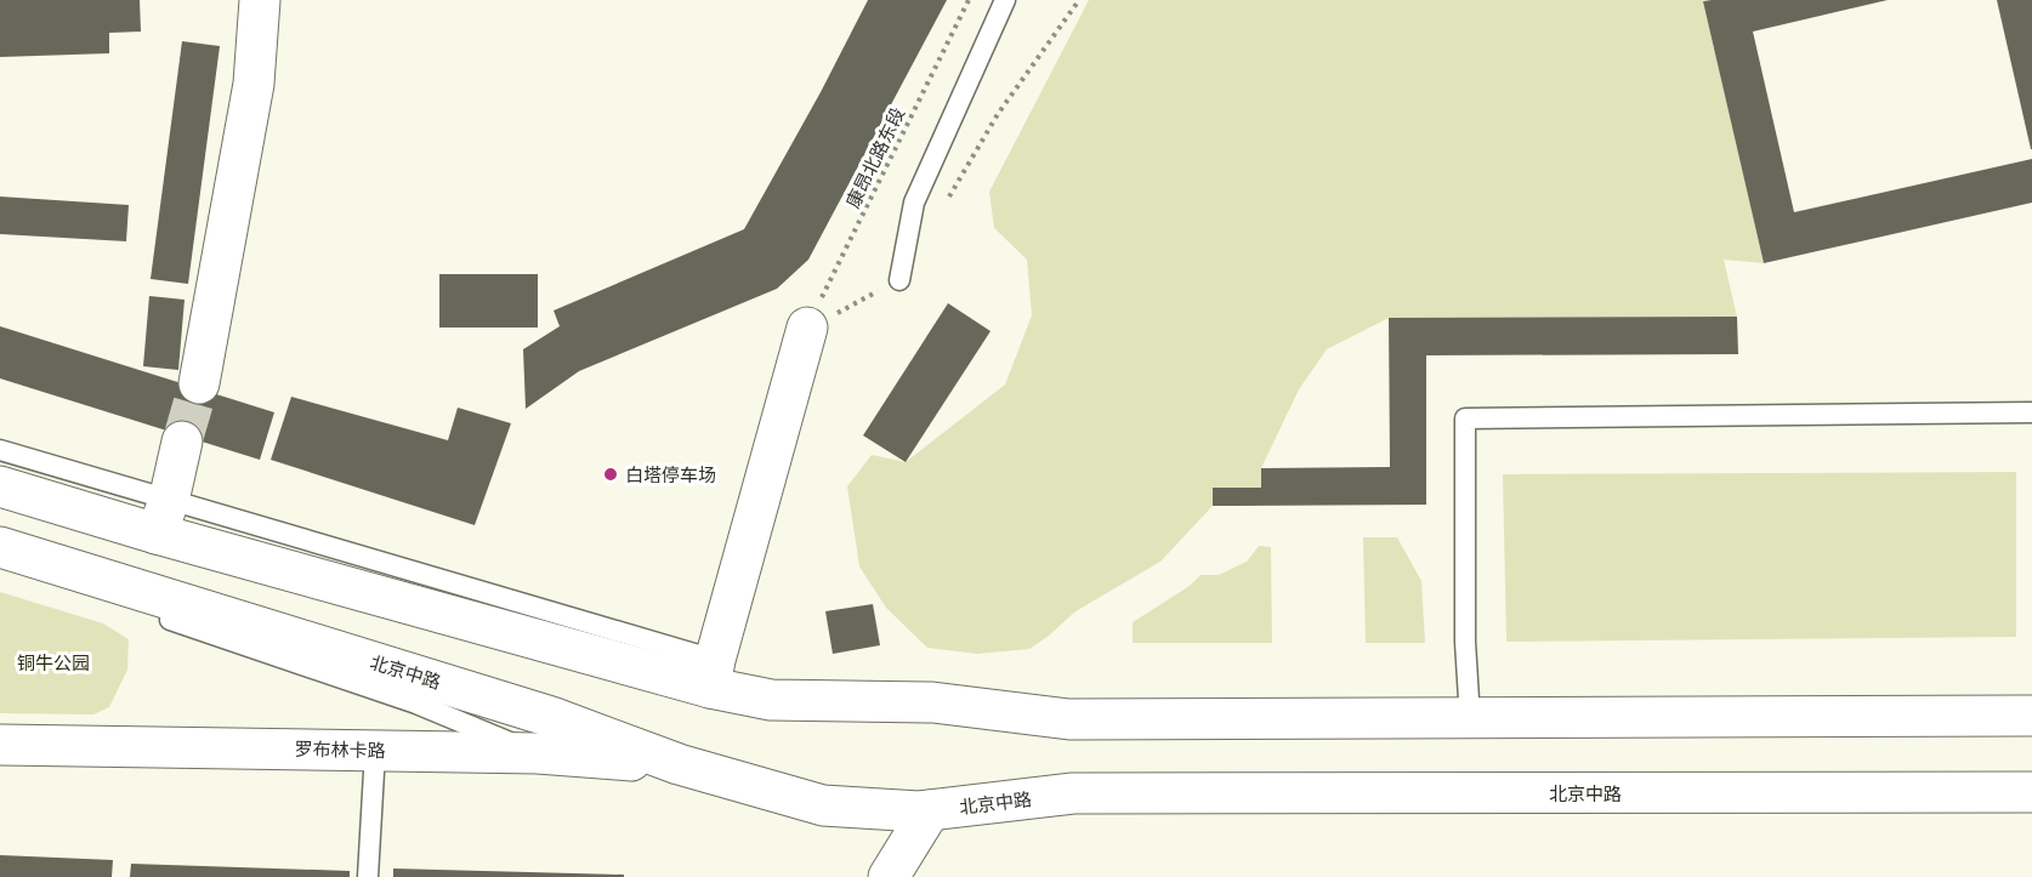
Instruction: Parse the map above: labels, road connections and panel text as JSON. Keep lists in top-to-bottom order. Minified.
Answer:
{"streets":{"main road":["北京中路","罗布林卡路"],"path":["康昂北路东段"]},"crossings":[["北京中路","罗布林卡路"]],"parks":["铜牛公园"],"places":["白塔停车场"]}
